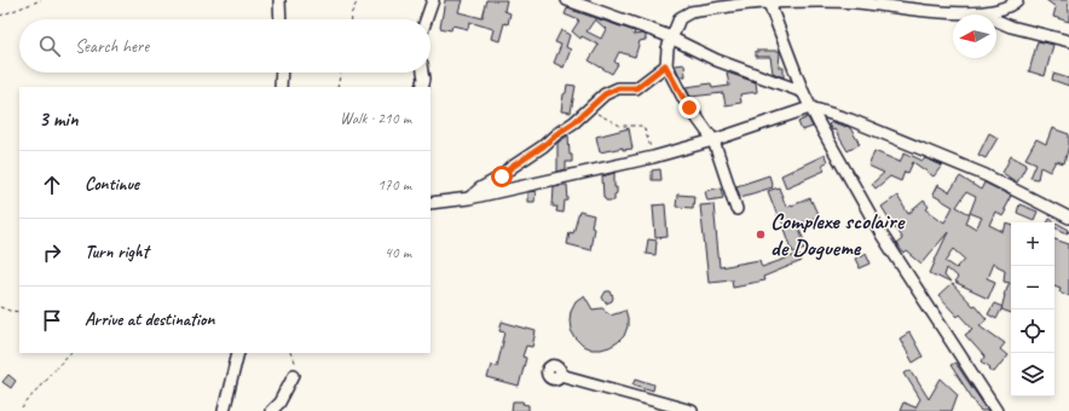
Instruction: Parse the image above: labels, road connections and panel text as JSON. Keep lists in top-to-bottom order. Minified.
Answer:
{"places":["Complexe scolaire de Dogueme"],"north":"left","page":{"search":"Search here","heading":["3 min","Walk · 210 m"],"list":[["Continue","170 m"],["Turn right","40 m"],"Arrive at destination"],"map_buttons":["+","−"]}}
